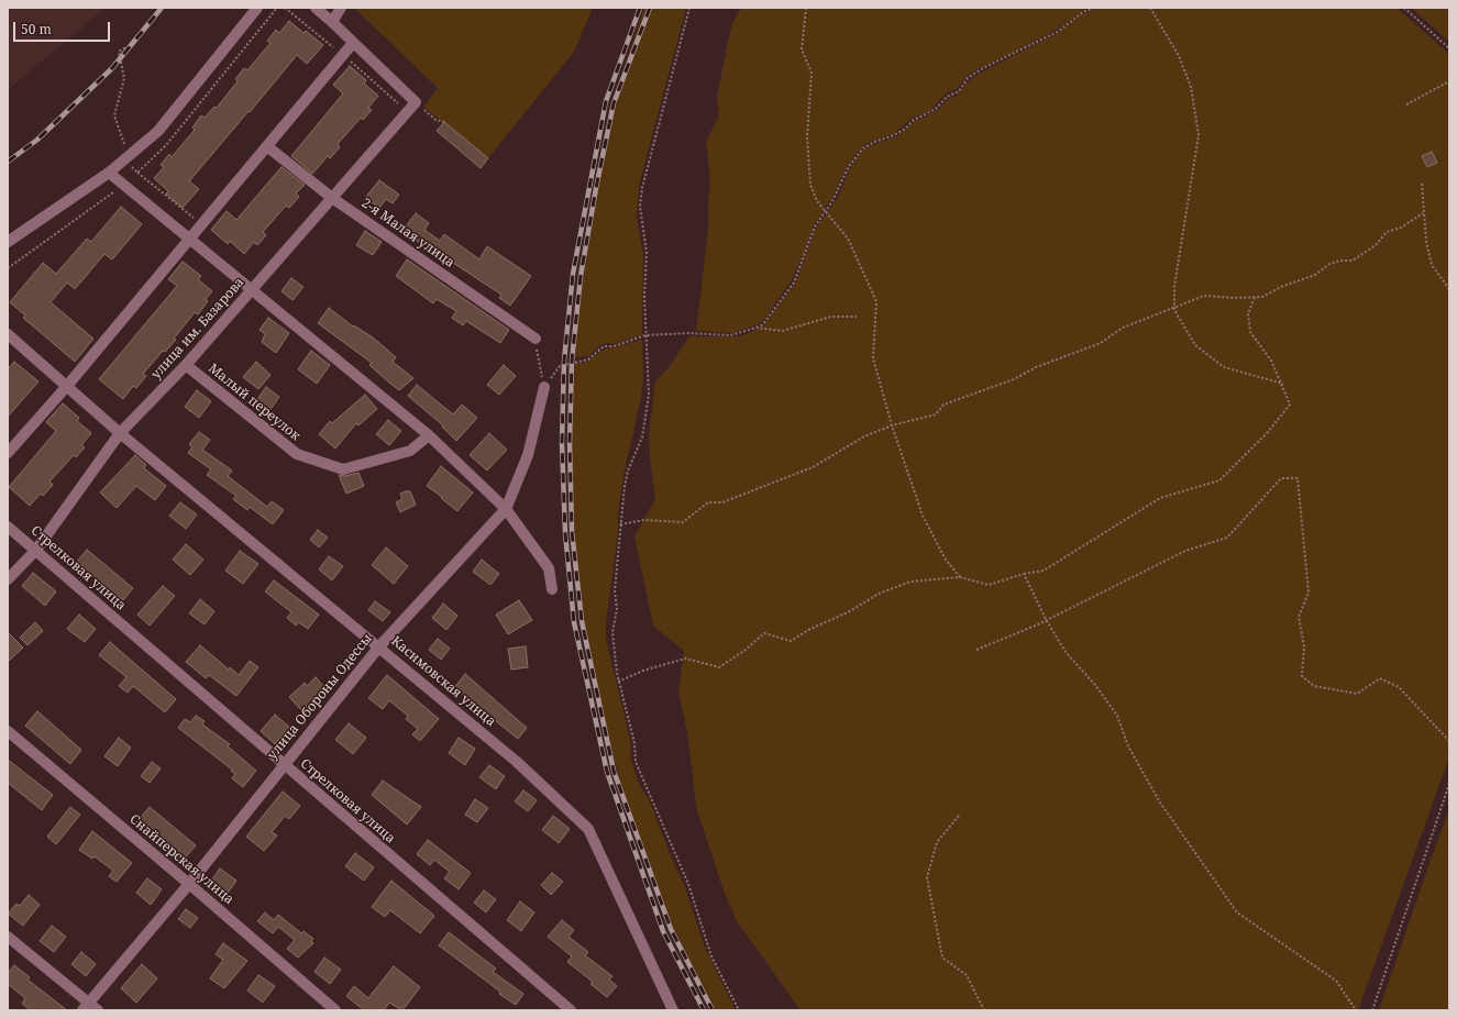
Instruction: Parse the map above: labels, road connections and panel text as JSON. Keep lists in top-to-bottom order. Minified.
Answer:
{"streets":{"street":["2-я Малая улица","улица им. Базарова","Малый переулок","Стрелковая улица","Касимовская улица","улица Обороны Одессы","Снайперская улица"]},"crossings":[["2-я Малая улица","улица им. Базарова"],["улица им. Базарова","Малый переулок"],["улица им. Базарова","Стрелковая улица"],["улица им. Базарова","Касимовская улица"],["Стрелковая улица","улица Обороны Одессы"],["Касимовская улица","улица Обороны Одессы"],["улица Обороны Одессы","Снайперская улица"]],"scale_bar":"50 m"}
